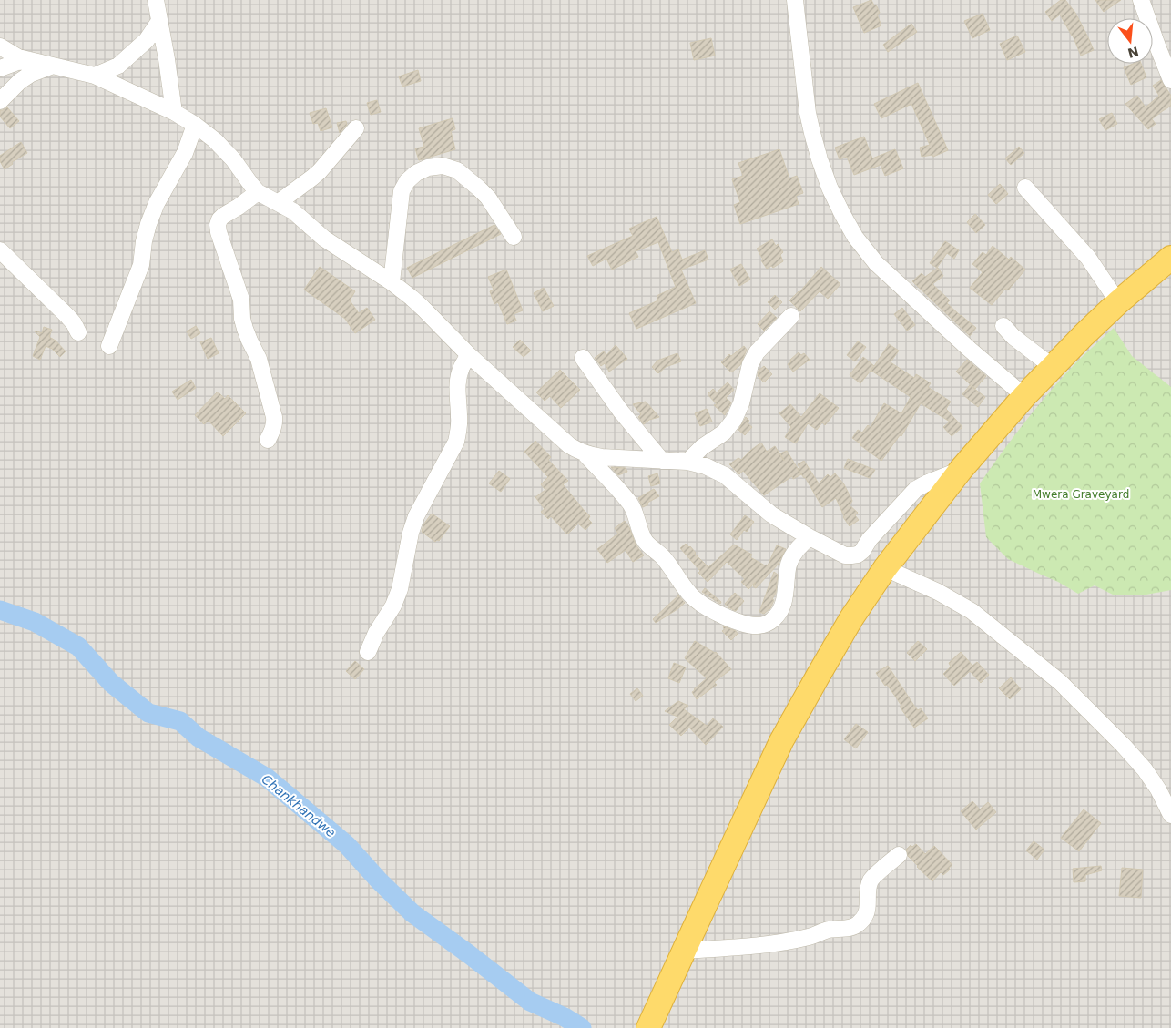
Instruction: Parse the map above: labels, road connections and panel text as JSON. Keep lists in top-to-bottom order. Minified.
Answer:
{"water":["Chankhandwe"],"parks":["Mwera Graveyard"],"north":"bottom"}
